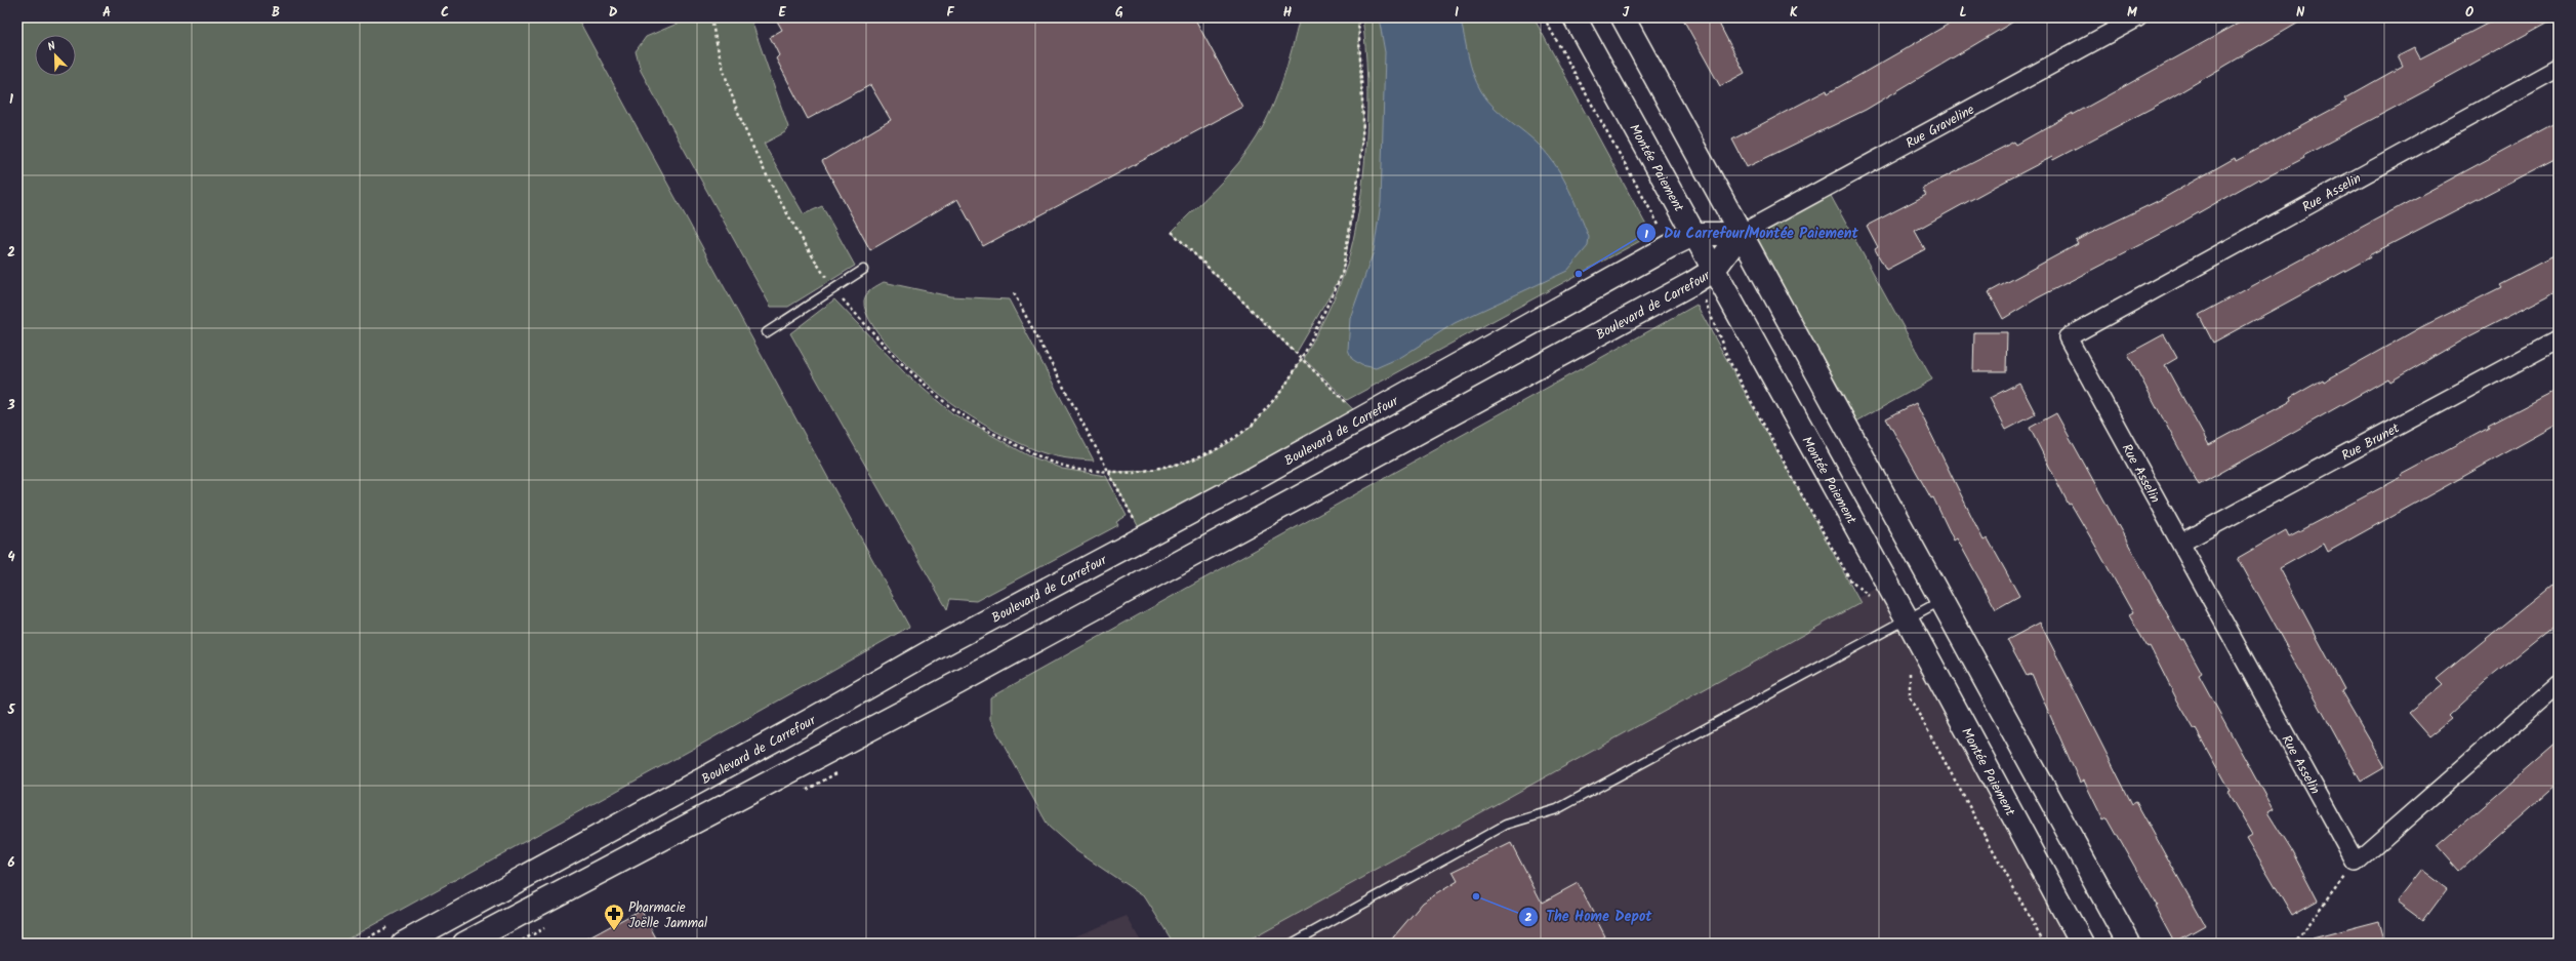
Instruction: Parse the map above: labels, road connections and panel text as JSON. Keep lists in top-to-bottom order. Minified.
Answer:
{"streets":{"street":["Rue Graveline","Montée Paiement","Rue Asselin","Boulevard de Carrefour","Rue Brunet"]},"crossings":[["Montée Paiement","Boulevard de Carrefour"],["Rue Asselin","Rue Brunet"]],"places":{"other":["Du Carrefour/Montée Paiement","The Home Depot"],"pharmacy":["Pharmacie Joëlle Jammal"]},"north":"top left","grid":{"columns":["A","B","C","D","E","F","G","H","I","J","K","L","M","N","O"],"rows":["1","2","3","4","5","6"]}}
